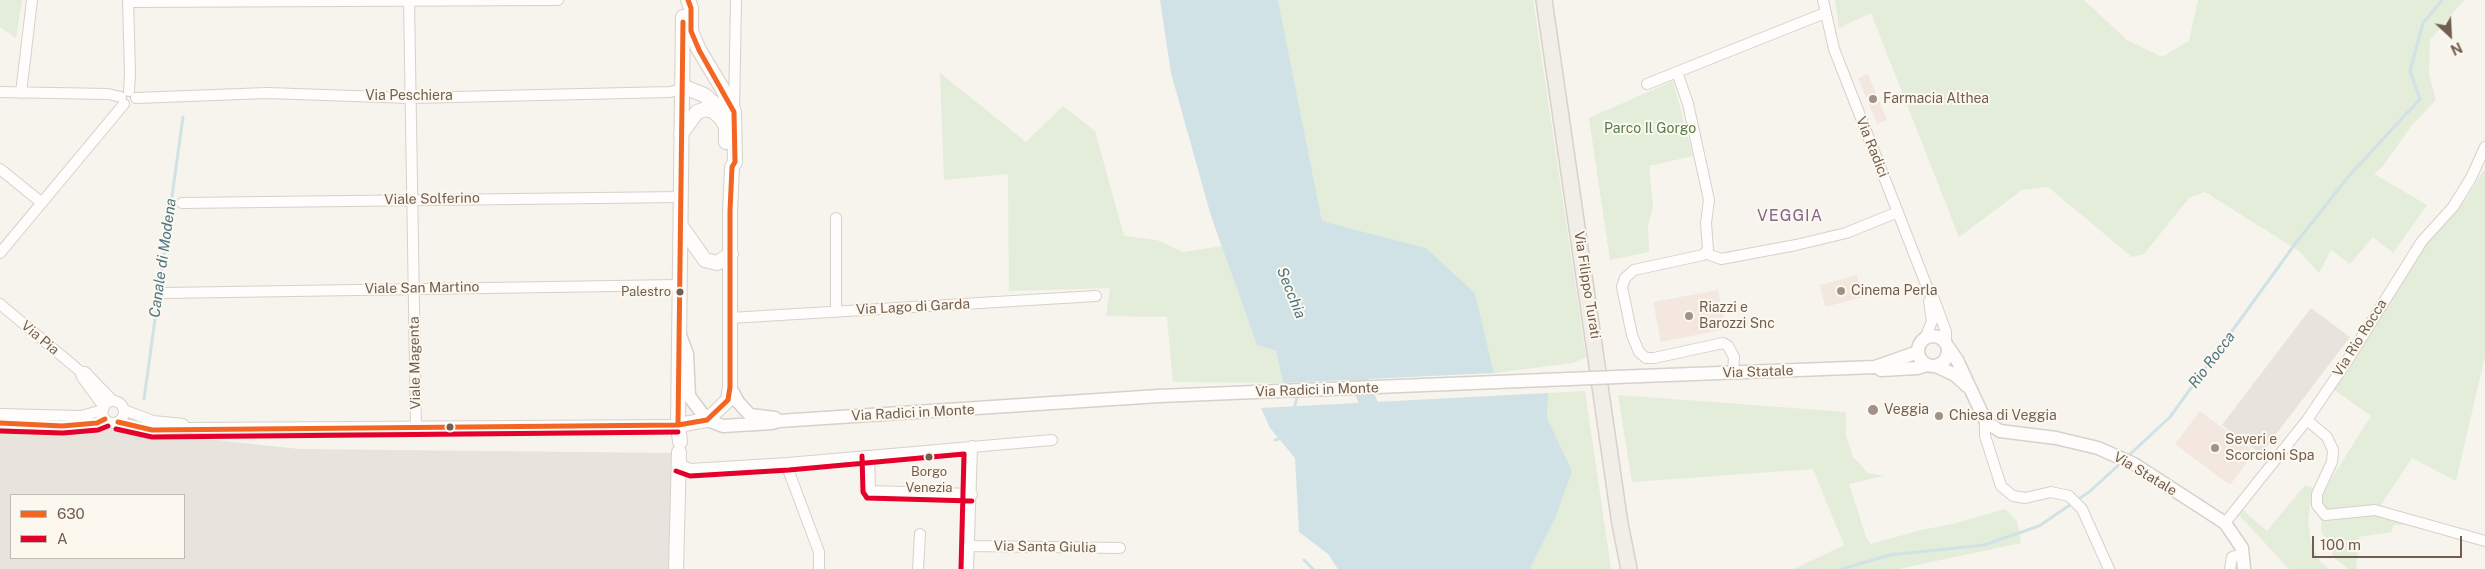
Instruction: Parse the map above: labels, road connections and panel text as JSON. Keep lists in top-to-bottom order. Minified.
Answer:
{"streets":{"main road":["Via Filippo Turati","Via Radici in Monte"],"street":["Via Peschiera","Via Radici","Viale Solferino","Viale San Martino","Via Lago di Garda","Via Pia","Via Rio Rocca","Viale Magenta","Via Statale","Via Santa Giulia"]},"crossings":[["Via Peschiera","Viale Magenta"],["Viale Solferino","Viale Magenta"],["Viale San Martino","Viale Magenta"],["Via Pia","Via Radici in Monte"],["Via Rio Rocca","Via Statale"],["Viale Magenta","Via Radici in Monte"],["Via Statale","Via Radici in Monte"]],"districts":["VEGGIA"],"water":["Canale di Modena","Secchia","Rio Rocca"],"parks":["Parco Il Gorgo"],"places":["Farmacia Althea","Cinema Perla","Palestro","Riazzi e Barozzi Snc","Veggia","Chiesa di Veggia","Severi e Scorcioni Spa","Borgo Venezia"],"lines":["transit line 630","transit line A"],"legend":["630","A"],"scale_bar":"100 m","north":"bottom right"}
